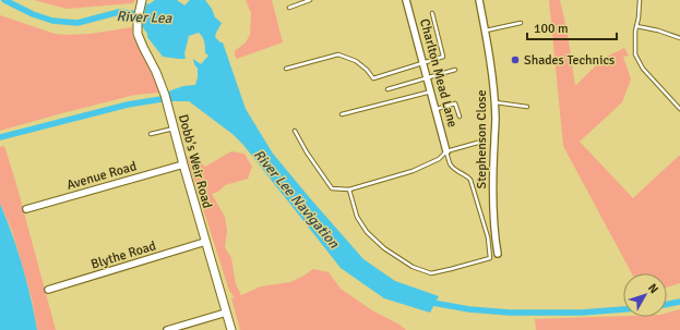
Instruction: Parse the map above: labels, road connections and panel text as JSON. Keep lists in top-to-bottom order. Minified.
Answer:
{"streets":{"street":["Charlton Mead Lane","Stephenson Close","Dobb's Weir Road","Avenue Road","Blythe Road"]},"crossings":[["Dobb's Weir Road","Avenue Road"],["Dobb's Weir Road","Blythe Road"]],"water":["River Lea","River Lee Navigation"],"places":["Shades Technics"],"scale_bar":"100 m","north":"top right"}
